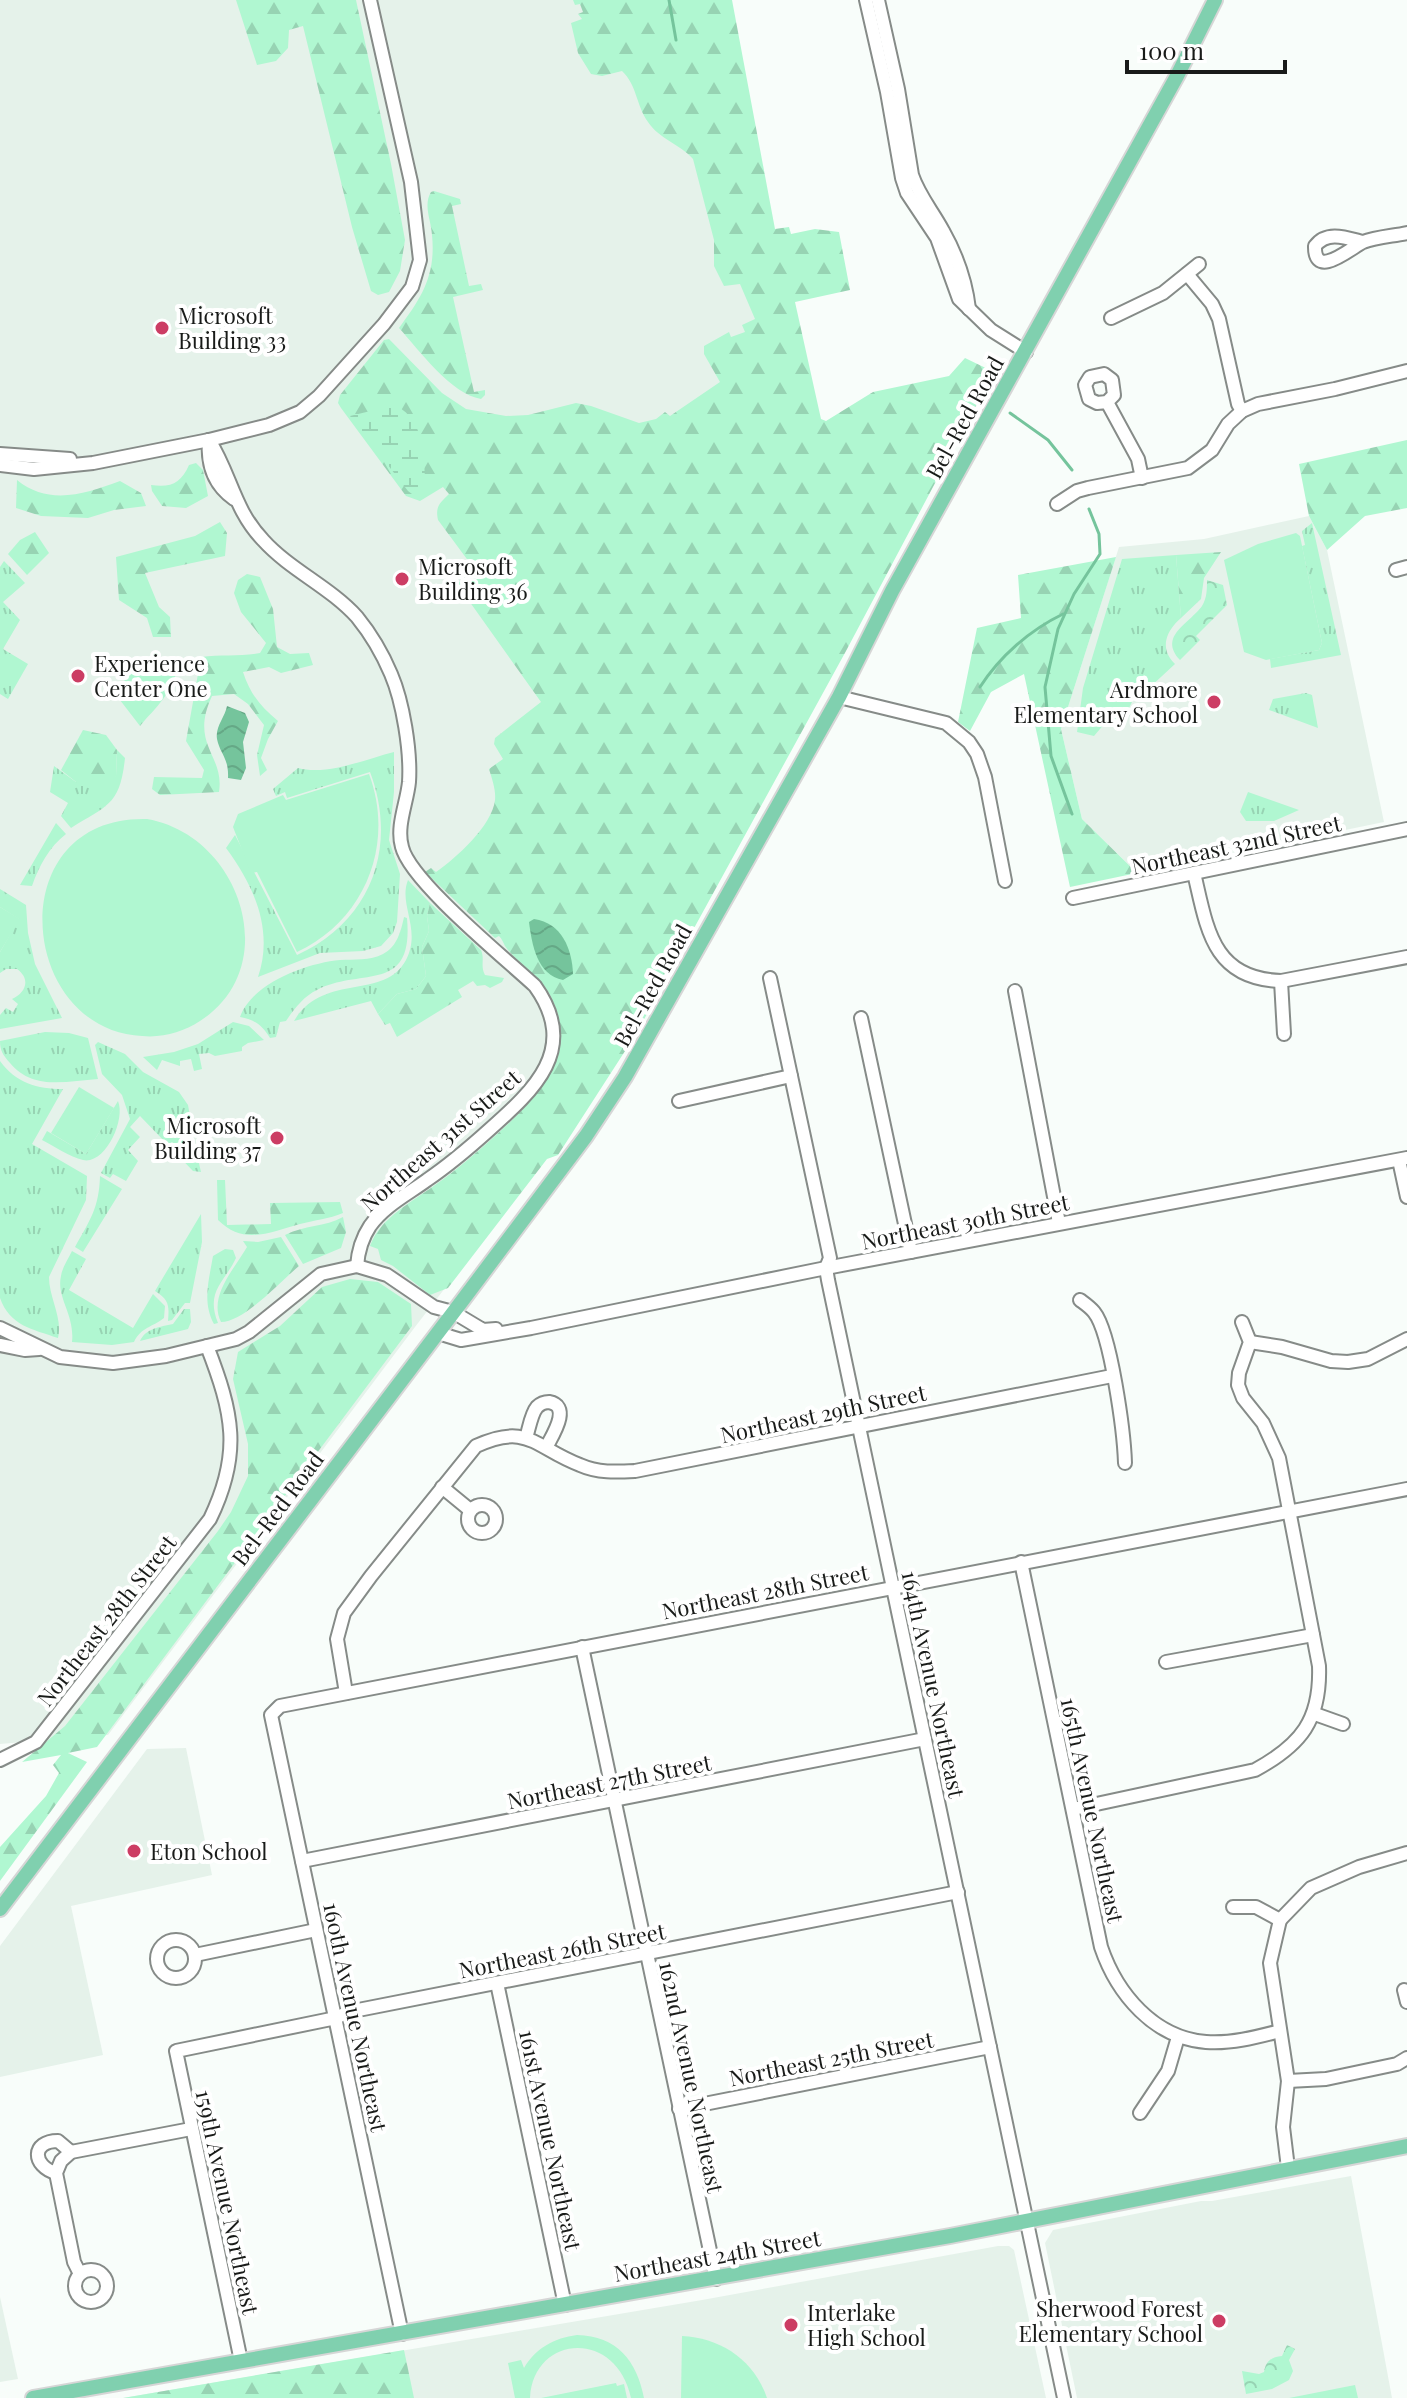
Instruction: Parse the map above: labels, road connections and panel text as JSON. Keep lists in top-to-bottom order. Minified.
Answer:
{"streets":{"main road":["Bel-Red Road","Northeast 24th Street"],"street":["Northeast 32nd Street","Northeast 31st Street","Northeast 30th Street","Northeast 29th Street","Northeast 28th Street","164th Avenue Northeast","Northeast 27th Street","165th Avenue Northeast","Northeast 26th Street","160th Avenue Northeast","Northeast 25th Street","162nd Avenue Northeast","161st Avenue Northeast","159th Avenue Northeast"]},"crossings":[["Bel-Red Road","Northeast 30th Street"],["Northeast 31st Street","Northeast 30th Street"],["Northeast 30th Street","164th Avenue Northeast"],["Northeast 29th Street","164th Avenue Northeast"],["Northeast 28th Street","164th Avenue Northeast"],["Northeast 28th Street","165th Avenue Northeast"],["Northeast 28th Street","160th Avenue Northeast"],["Northeast 28th Street","162nd Avenue Northeast"],["164th Avenue Northeast","Northeast 27th Street"],["164th Avenue Northeast","Northeast 26th Street"],["164th Avenue Northeast","Northeast 25th Street"],["164th Avenue Northeast","Northeast 24th Street"],["Northeast 27th Street","160th Avenue Northeast"],["Northeast 27th Street","162nd Avenue Northeast"],["Northeast 26th Street","160th Avenue Northeast"],["Northeast 26th Street","162nd Avenue Northeast"],["Northeast 26th Street","161st Avenue Northeast"],["Northeast 26th Street","159th Avenue Northeast"],["160th Avenue Northeast","Northeast 24th Street"],["Northeast 25th Street","162nd Avenue Northeast"],["162nd Avenue Northeast","Northeast 24th Street"],["161st Avenue Northeast","Northeast 24th Street"],["159th Avenue Northeast","Northeast 24th Street"]],"places":["Microsoft Building 33","Microsoft Building 36","Experience Center One","Ardmore Elementary School","Microsoft Building 37","Eton School","Sherwood Forest Elementary School","Interlake High School"],"scale_bar":"100 m"}
